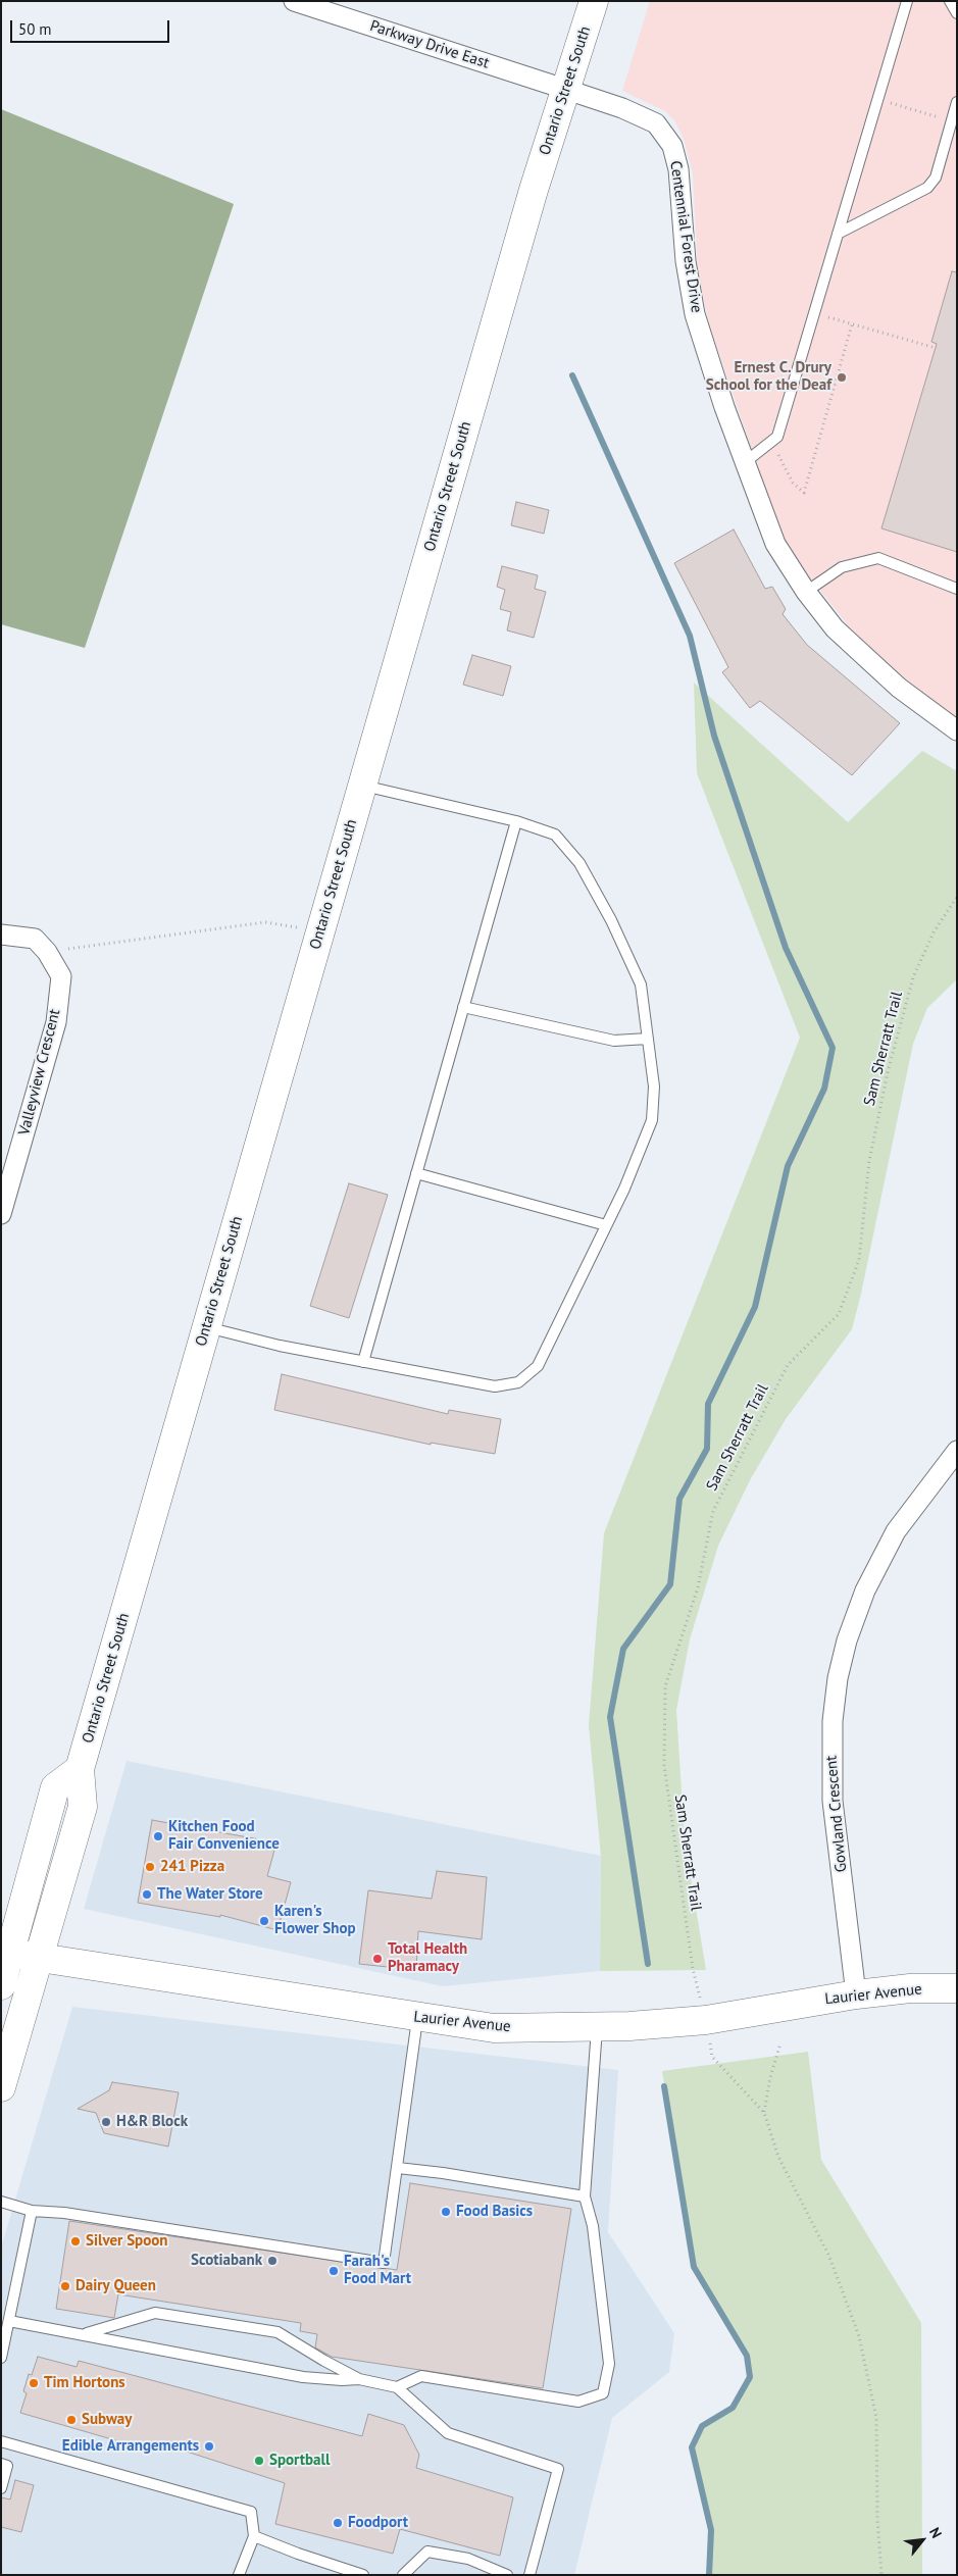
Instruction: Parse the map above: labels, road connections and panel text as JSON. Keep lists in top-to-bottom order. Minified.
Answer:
{"streets":{"main road":["Ontario Street South","Laurier Avenue"],"street":["Parkway Drive East","Centennial Forest Drive","Valleyview Crescent","Gowland Crescent"],"path":["Sam Sherratt Trail"]},"crossings":[["Parkway Drive East","Ontario Street South"],["Parkway Drive East","Centennial Forest Drive"],["Ontario Street South","Centennial Forest Drive"],["Ontario Street South","Laurier Avenue"],["Sam Sherratt Trail","Laurier Avenue"],["Gowland Crescent","Laurier Avenue"]],"places":["Ernest C. Drury School for the Deaf","Kitchen Food Fair Convenience","241 Pizza","The Water Store","Karen's Flower Shop","Total Health Pharamacy","H&R Block","Food Basics","Silver Spoon","Scotiabank","Farah's Food Mart","Dairy Queen","Tim Hortons","Subway","Edible Arrangements","Sportball","Foodport"],"scale_bar":"50 m","north":"top right"}
